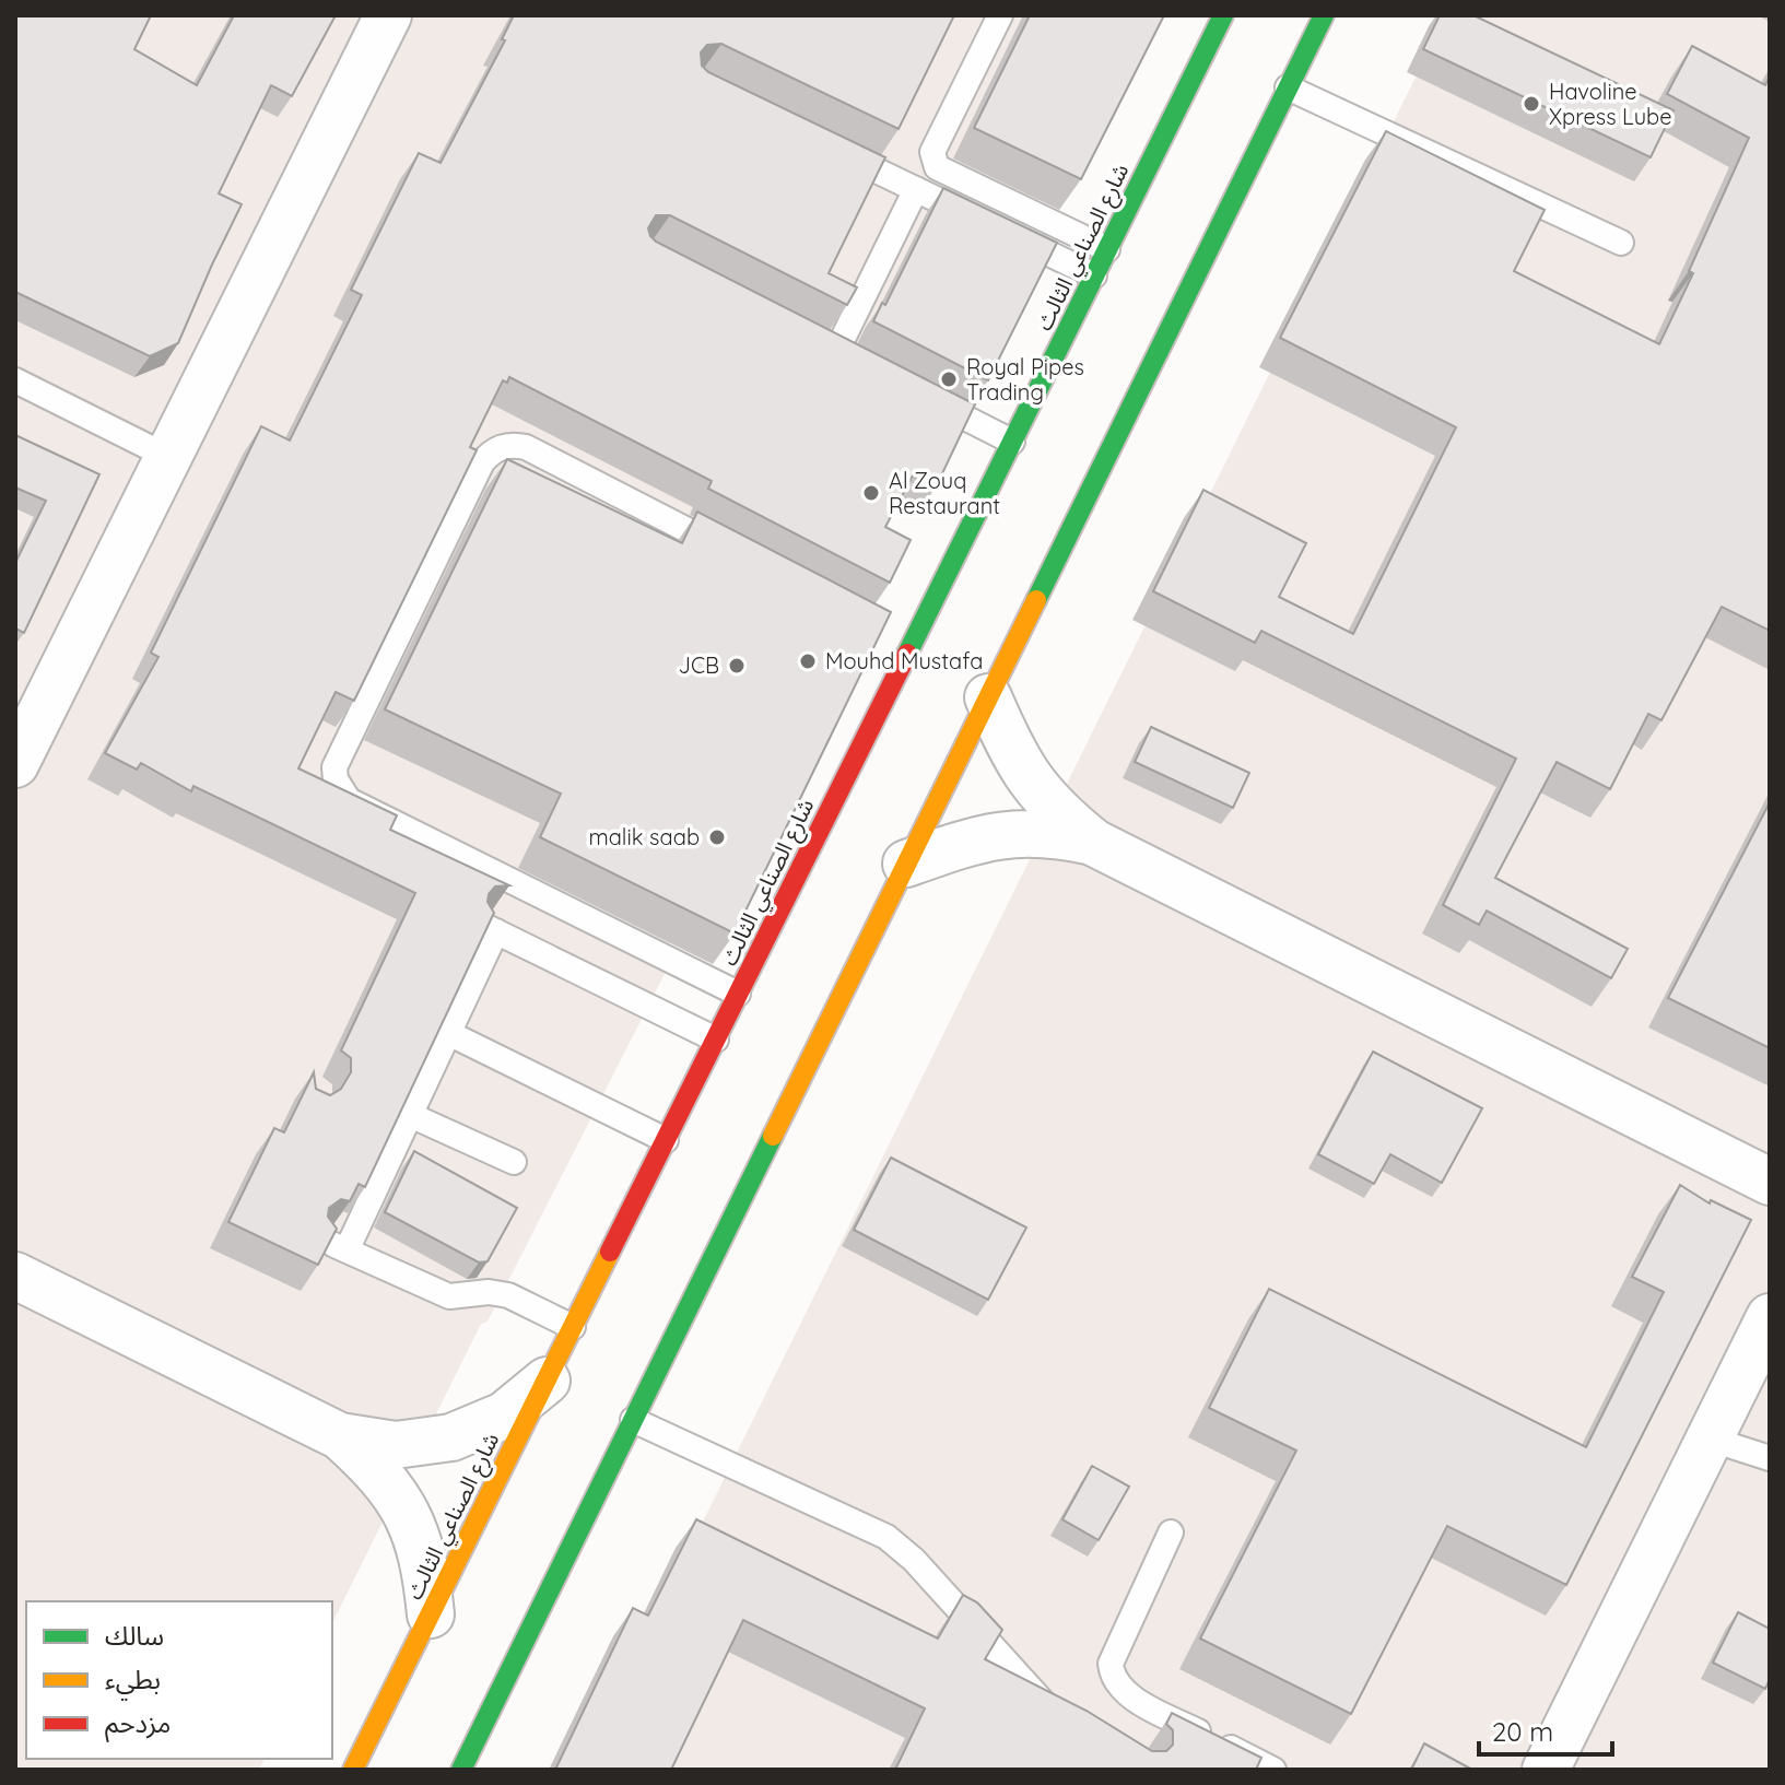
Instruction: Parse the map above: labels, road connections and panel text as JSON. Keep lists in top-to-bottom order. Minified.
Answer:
{"streets":{"main road":["شارع الصناعي الثالث"]},"places":["Havoline Xpress Lube","Royal Pipes Trading","Al Zouq Restaurant","Mouhd Mustafa","JCB","malik saab"],"legend":["سالك","بطيء","مزدحم"],"scale_bar":"20 m"}
